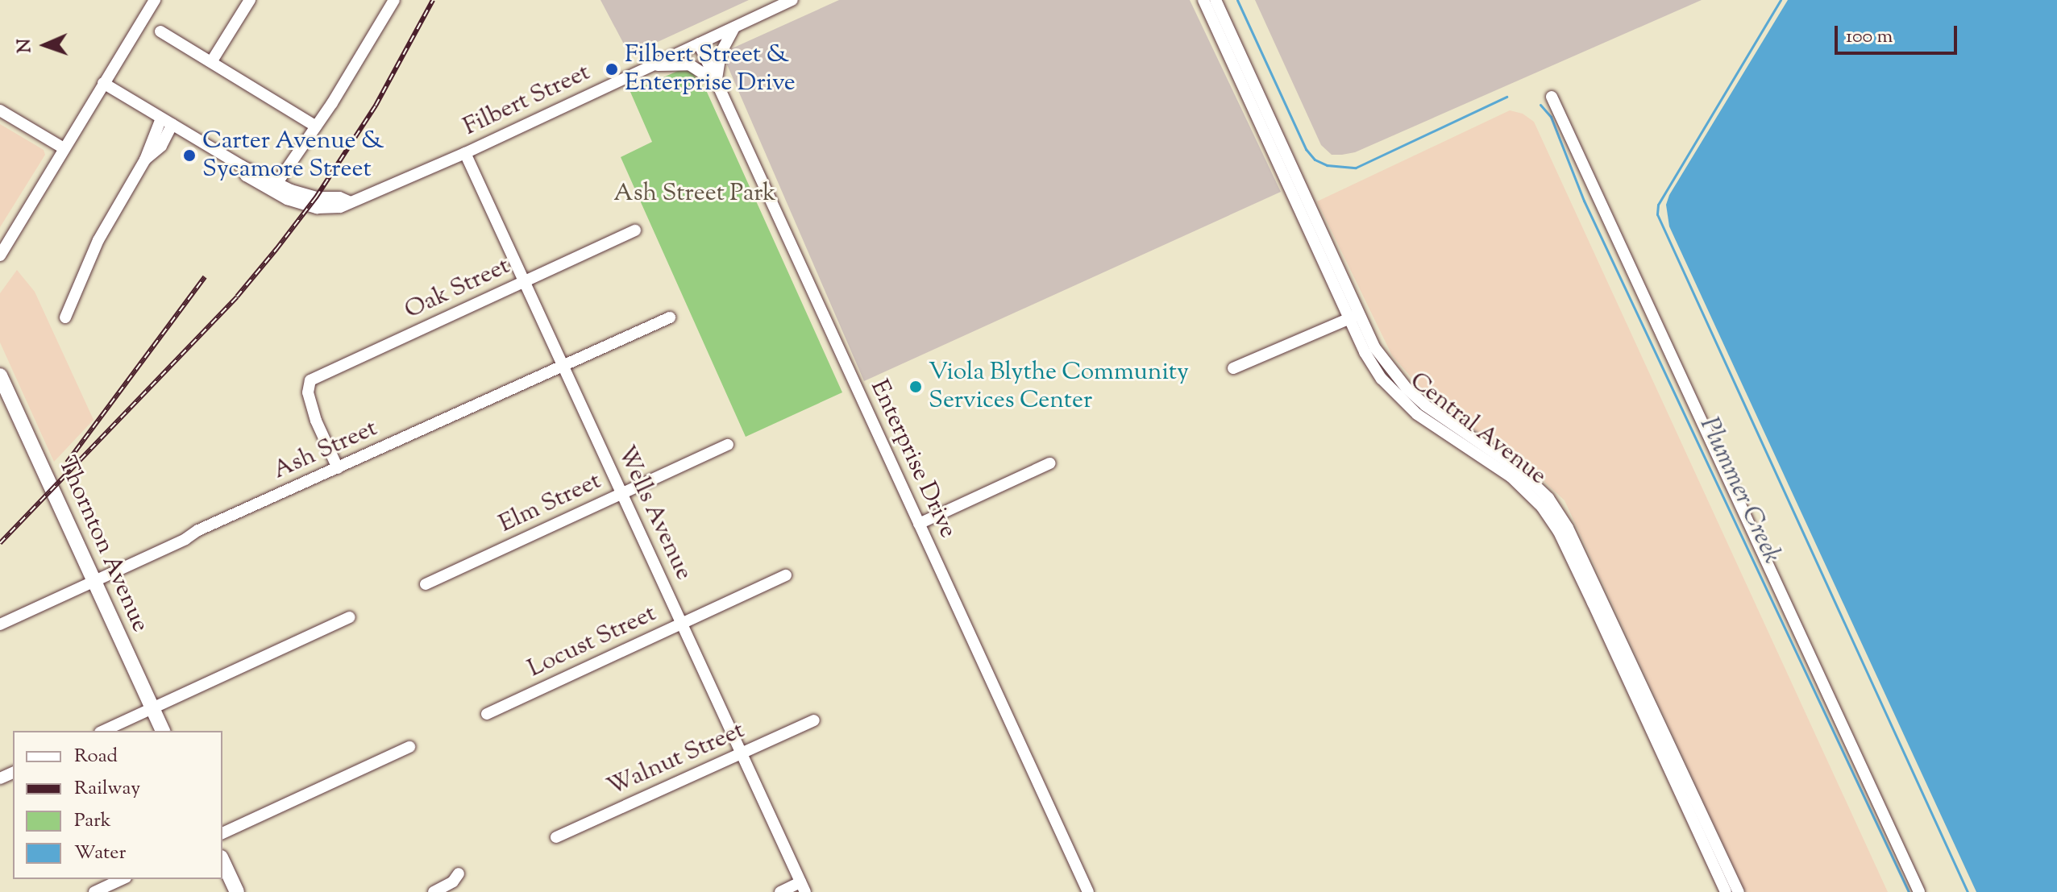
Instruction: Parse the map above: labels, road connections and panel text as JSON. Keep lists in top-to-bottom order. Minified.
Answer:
{"streets":{"main road":["Thornton Avenue"],"street":["Filbert Street","Oak Street","Central Avenue","Ash Street","Enterprise Drive","Elm Street","Wells Avenue","Locust Street","Walnut Street"]},"crossings":[["Filbert Street","Enterprise Drive"],["Filbert Street","Wells Avenue"],["Oak Street","Ash Street"],["Oak Street","Wells Avenue"],["Ash Street","Wells Avenue"],["Ash Street","Thornton Avenue"],["Elm Street","Wells Avenue"],["Wells Avenue","Locust Street"],["Wells Avenue","Walnut Street"]],"water":["Plummer Creek"],"parks":["Ash Street Park"],"places":["Filbert Street & Enterprise Drive","Carter Avenue & Sycamore Street","Viola Blythe Community Services Center"],"legend":["Road","Railway","Park","Water"],"scale_bar":"100 m","north":"left"}
